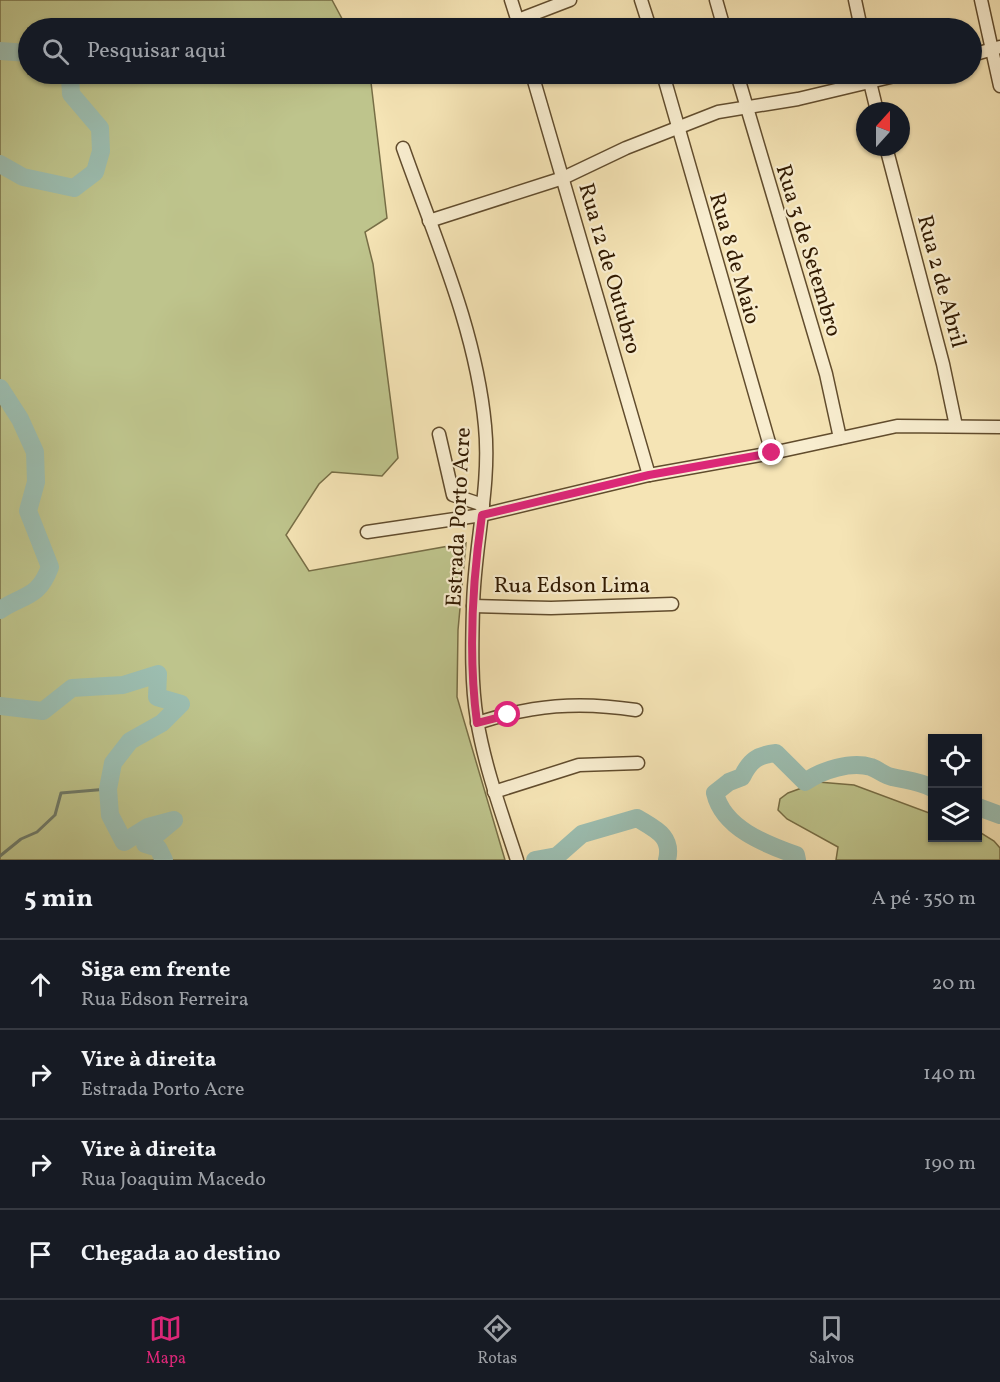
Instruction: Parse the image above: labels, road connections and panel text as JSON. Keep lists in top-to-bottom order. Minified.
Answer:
{"streets":{"street":["Rua 3 de Setembro","Rua 8 de Maio","Rua 12 de Outubro","Rua 2 de Abril","Estrada Porto Acre","Rua Edson Lima"]},"crossings":[["Estrada Porto Acre","Rua Edson Lima"]],"north":"top","page":{"search":"Pesquisar aqui","heading":["5 min","A pé · 350 m"],"list":[["Siga em frente","Rua Edson Ferreira","20 m"],["Vire à direita","Estrada Porto Acre","140 m"],["Vire à direita","Rua Joaquim Macedo","190 m"],"Chegada ao destino"],"nav":["Mapa","Rotas","Salvos"]}}
